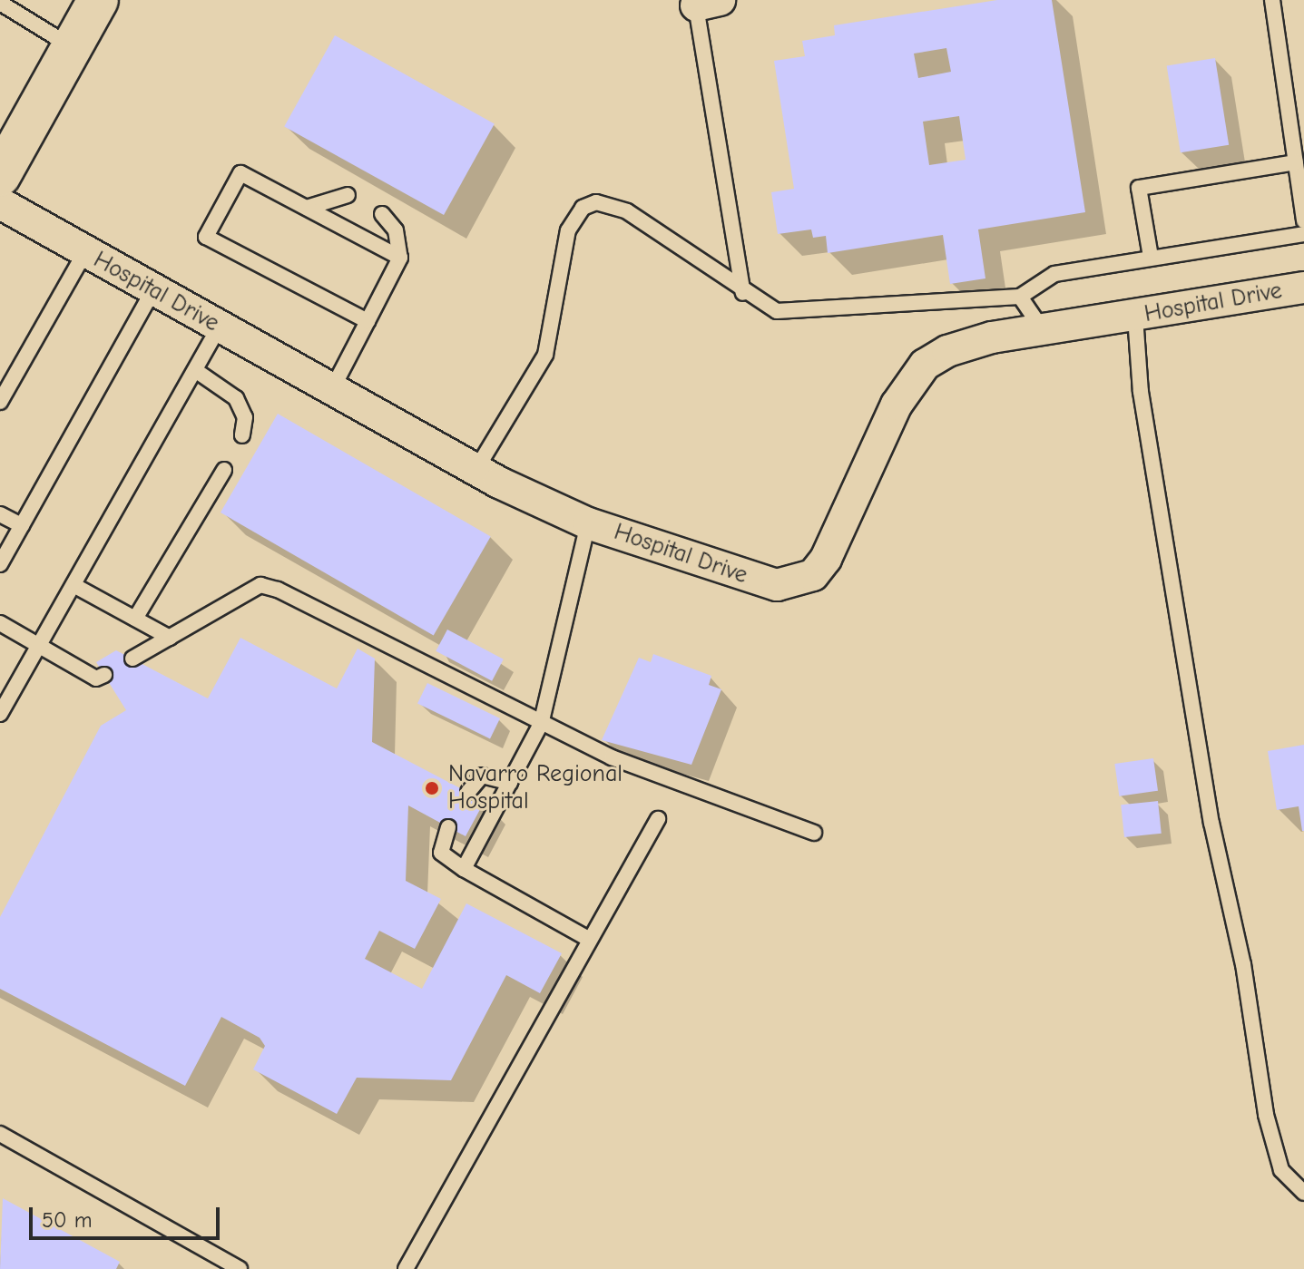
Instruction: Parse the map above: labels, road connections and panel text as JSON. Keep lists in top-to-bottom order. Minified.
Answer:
{"streets":{"street":["Hospital Drive"]},"places":["Navarro Regional Hospital"],"scale_bar":"50 m"}
